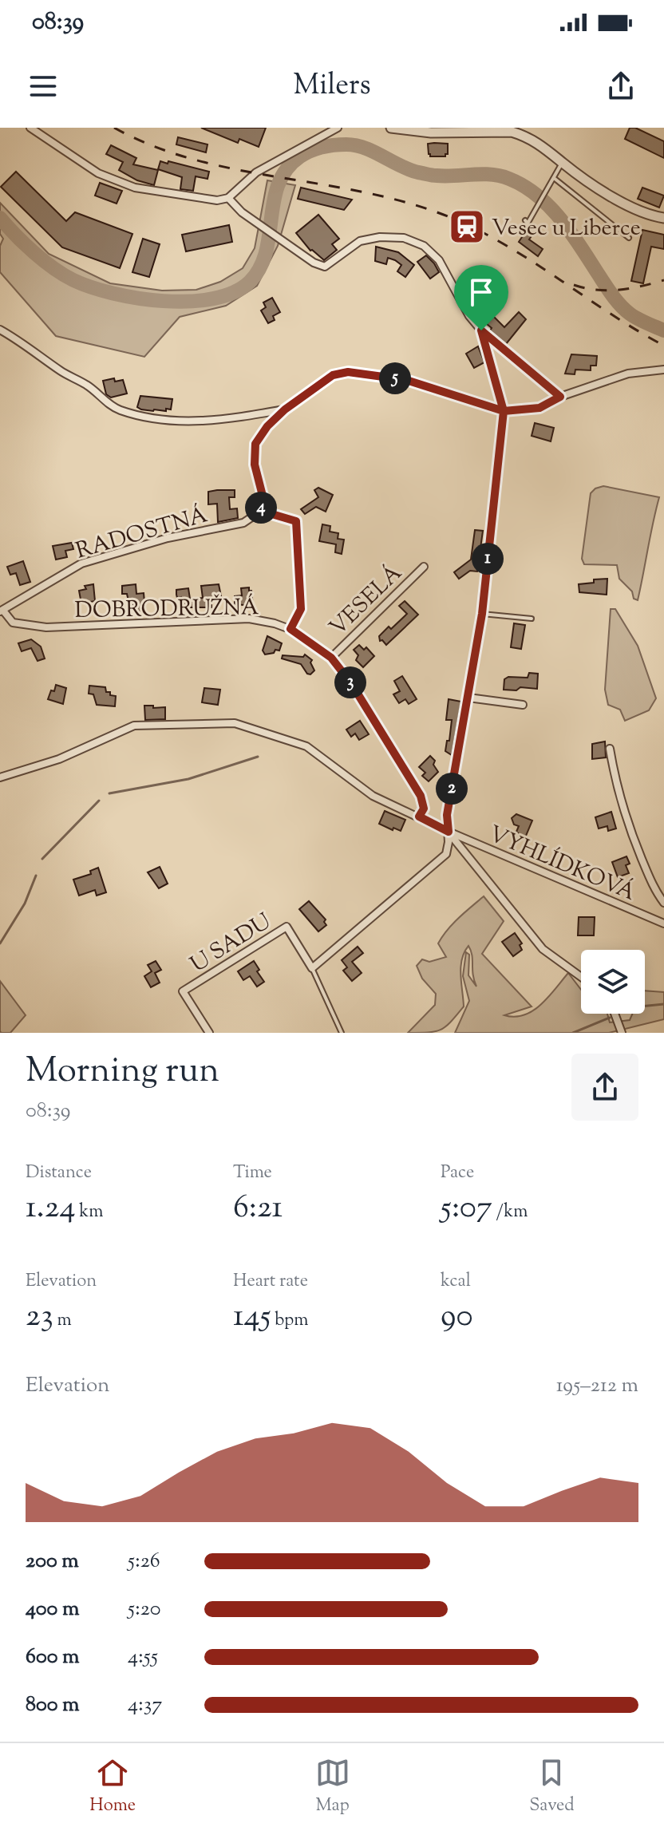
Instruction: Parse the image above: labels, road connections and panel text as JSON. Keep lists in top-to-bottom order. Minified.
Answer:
{"streets":{"street":["RADOSTNÁ","VESELÁ","DOBRODRUŽNÁ","VYHLÍDKOVÁ","U SADU"]},"crossings":[["RADOSTNÁ","DOBRODRUŽNÁ"],["VESELÁ","DOBRODRUŽNÁ"],["DOBRODRUŽNÁ","VYHLÍDKOVÁ"]],"places":{"station":["Vesec u Liberce"]},"page":{"status":"08:39","header":"Milers","pins":["5","4","1","3","2"],"heading":["Morning run","08:39"],"stats":[["Distance","1.24 km"],["Time","6:21"],["Pace","5:07 /km"],["Elevation","23 m"],["Heart rate","145 bpm"],["kcal","90"]],"chart":["Elevation","195–212 m"],"list":[{"name":"200 m","note":"5:26"},{"name":"400 m","note":"5:20"},{"name":"600 m","note":"4:55"},{"name":"800 m","note":"4:37"}],"tabs":["Home","Map","Saved"]}}
